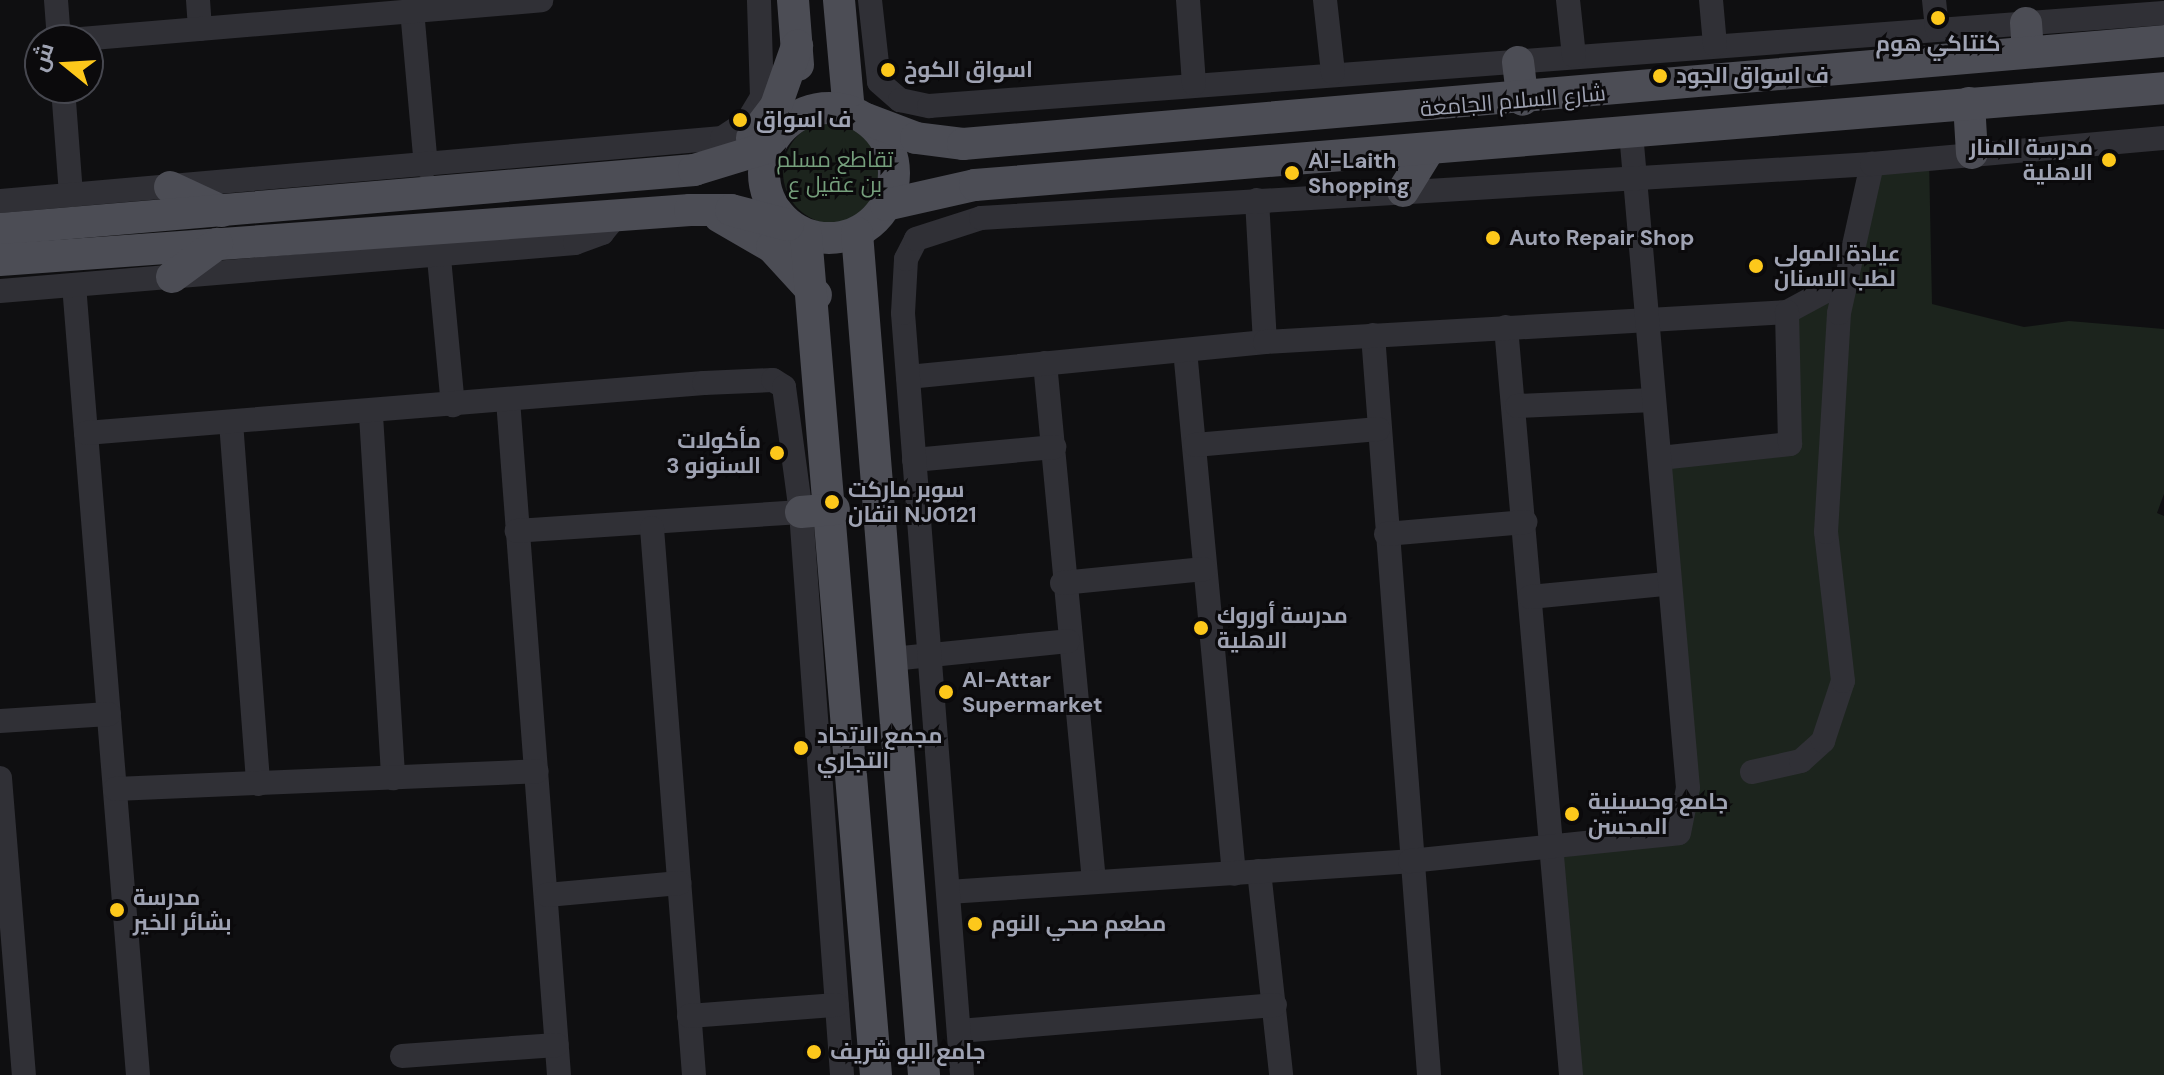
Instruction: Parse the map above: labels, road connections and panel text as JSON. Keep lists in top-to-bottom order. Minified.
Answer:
{"streets":{"main road":["شارع السلام الجامعة"]},"parks":["تقاطع مسلم بن عقيل ع"],"places":["كنتاكي هوم","اسواق الكوخ","ف اسواق الجود","ف اسواق","مدرسة المنار الاهلية","Al-Laith Shopping","Auto Repair Shop","عيادة المولى لطب الاسنان","مأكولات السنونو 3","سوبر ماركت انفان NJ0121","مدرسة أوروك الاهلية","Al-Attar Supermarket","مجمع الاتحاد التجاري","جامع وحسينية المحسن","مدرسة بشائر الخير","مطعم صحي النوم","جامع البو شريف"],"north":"left"}
